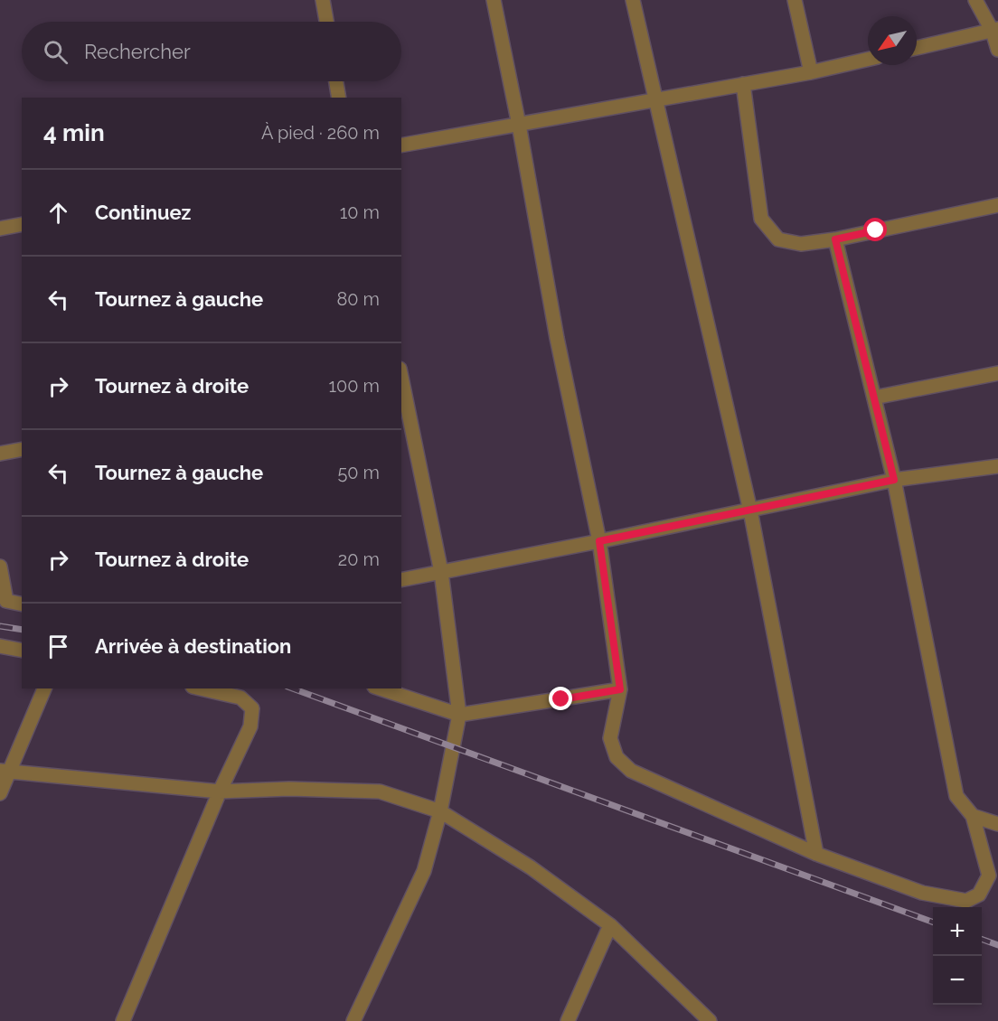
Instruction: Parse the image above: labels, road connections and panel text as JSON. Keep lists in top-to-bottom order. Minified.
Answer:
{"north":"bottom left","page":{"search":"Rechercher","heading":["4 min","À pied · 260 m"],"list":[["Continuez","10 m"],["Tournez à gauche","80 m"],["Tournez à droite","100 m"],["Tournez à gauche","50 m"],["Tournez à droite","20 m"],"Arrivée à destination"],"map_buttons":["+","−"]}}
